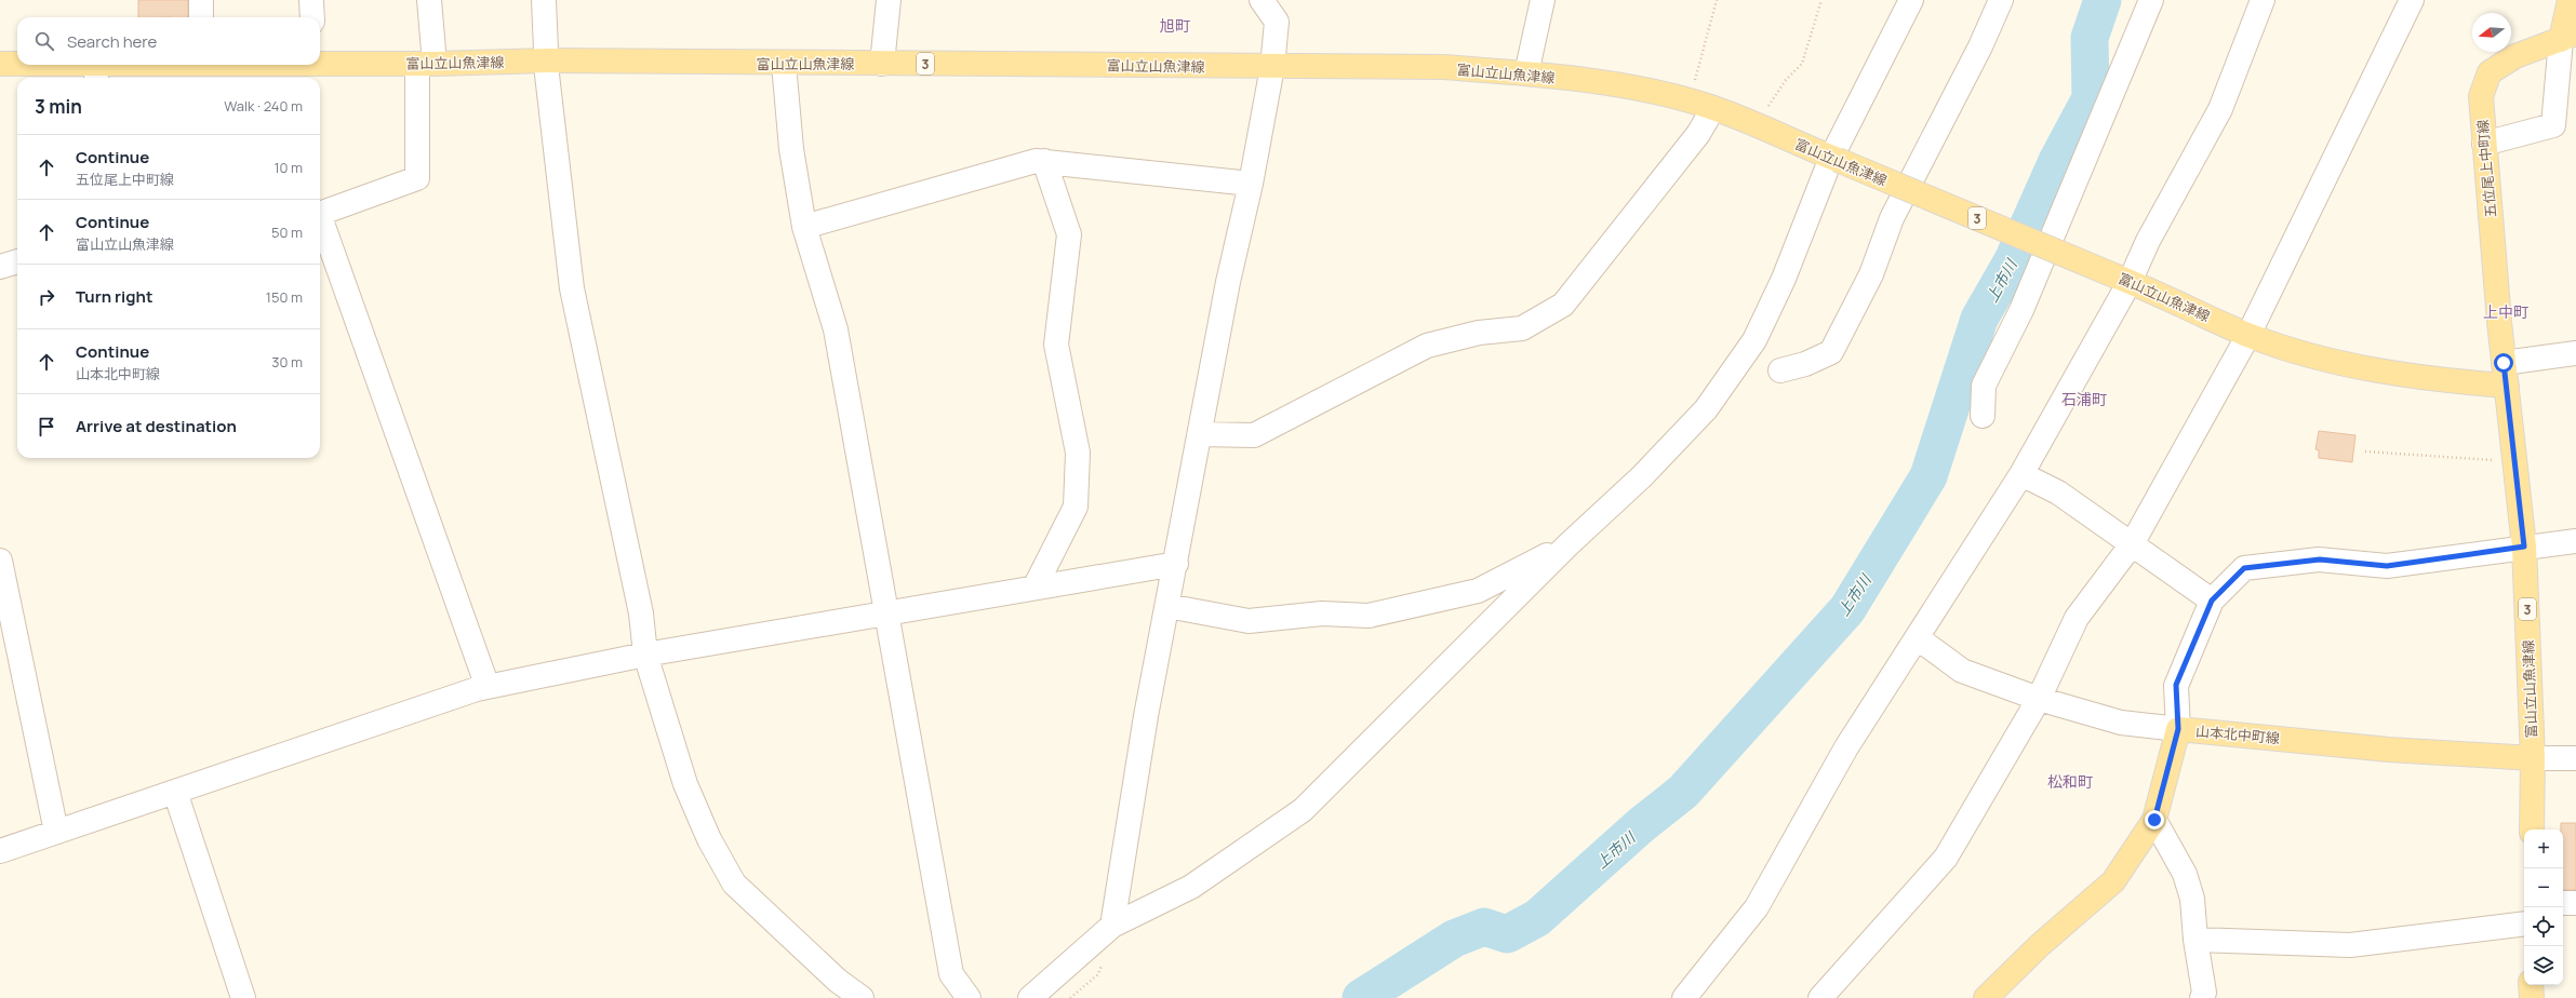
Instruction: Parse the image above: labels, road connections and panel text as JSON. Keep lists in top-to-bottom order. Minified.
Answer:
{"streets":{"main road":["富山立山魚津線","3","五位尾上中町線","山本北中町線"]},"crossings":[["富山立山魚津線","五位尾上中町線"],["富山立山魚津線","山本北中町線"]],"districts":["旭町","上中町","石浦町","松和町"],"water":["上市川"],"north":"left","page":{"search":"Search here","heading":["3 min","Walk · 240 m"],"list":[["Continue","五位尾上中町線","10 m"],["Continue","富山立山魚津線","50 m"],["Turn right","150 m"],["Continue","山本北中町線","30 m"],"Arrive at destination"],"map_buttons":["+","−"]}}
